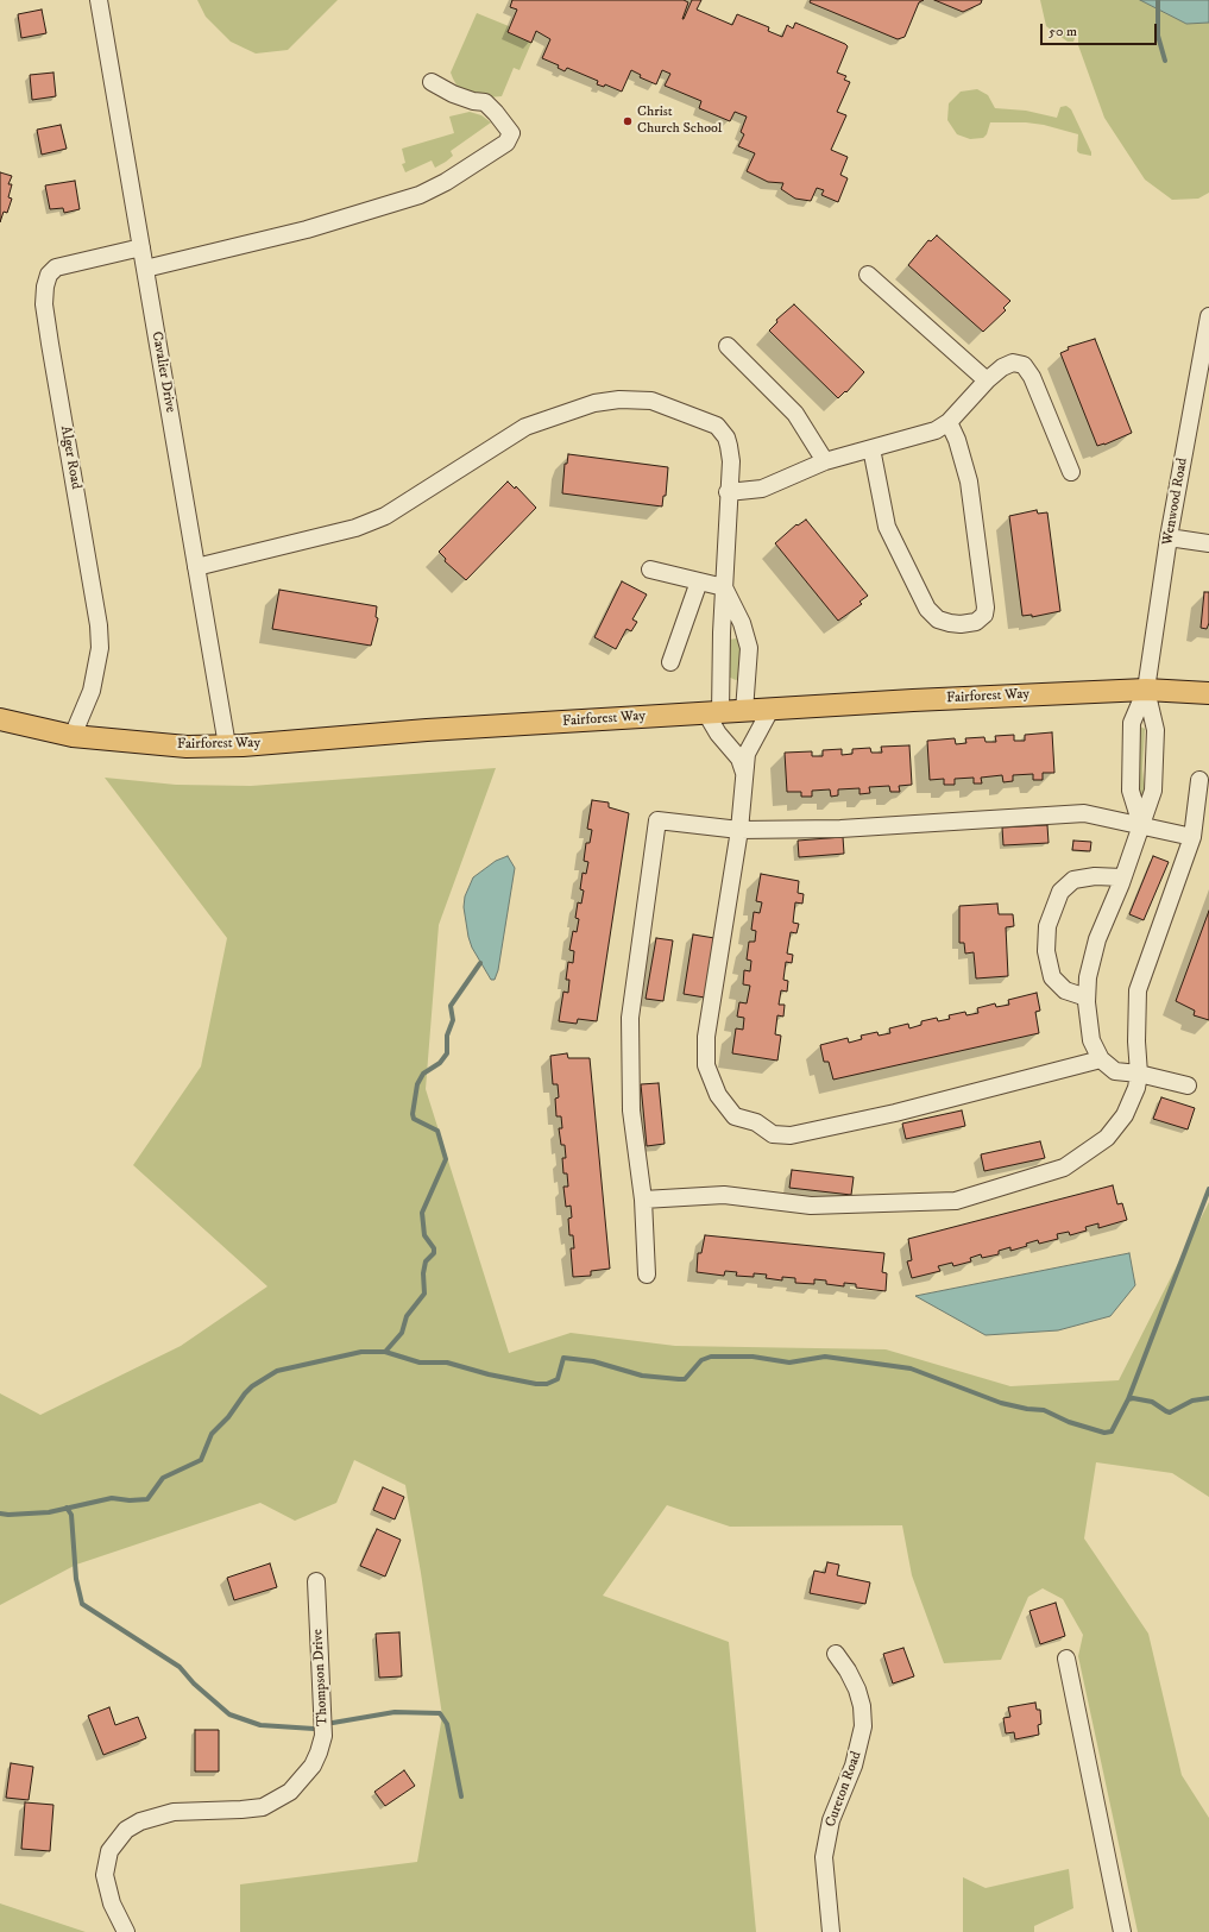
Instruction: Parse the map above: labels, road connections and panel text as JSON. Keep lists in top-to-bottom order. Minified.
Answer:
{"streets":{"main road":["Fairforest Way"],"street":["Cavalier Drive","Alger Road","Wenwood Road","Thompson Drive","Cureton Road"]},"crossings":[["Cavalier Drive","Alger Road"],["Cavalier Drive","Fairforest Way"],["Alger Road","Fairforest Way"],["Wenwood Road","Fairforest Way"]],"places":["Christ Church School"],"scale_bar":"50 m"}
